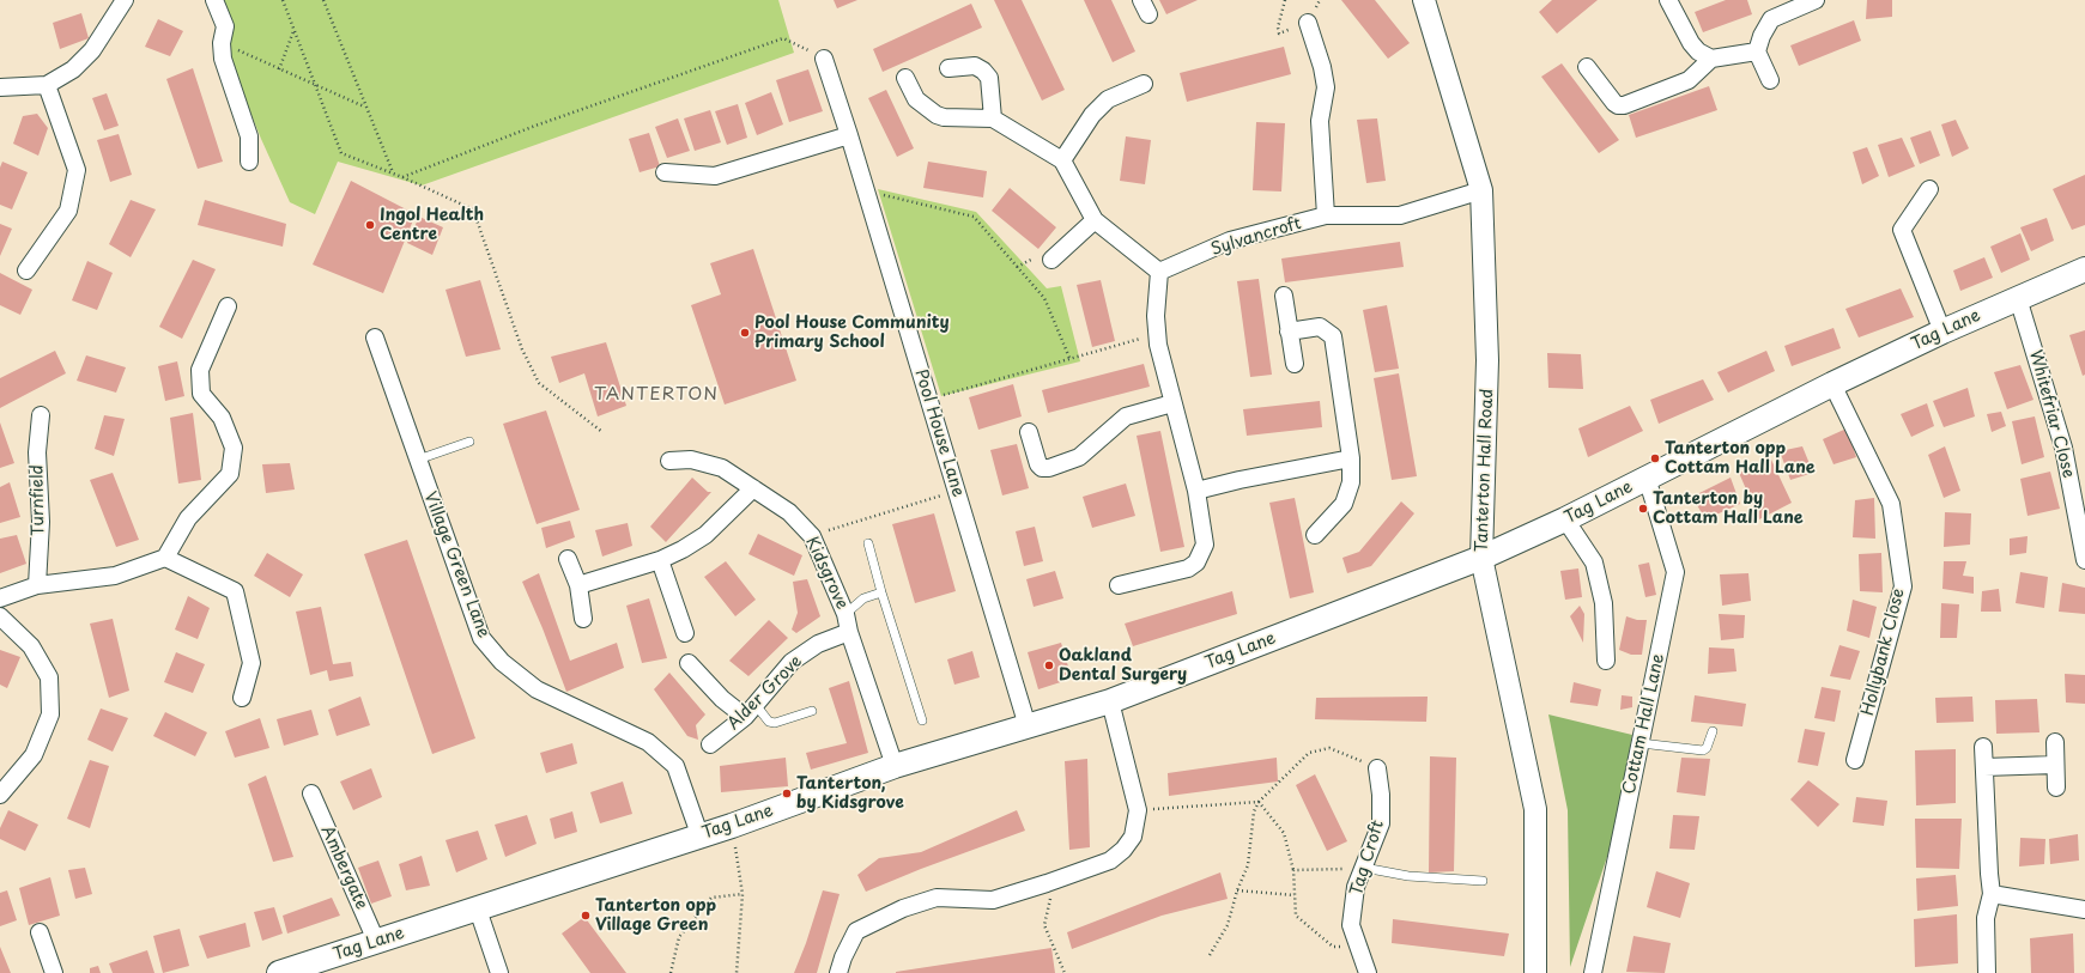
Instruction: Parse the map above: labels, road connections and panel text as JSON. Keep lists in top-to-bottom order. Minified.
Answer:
{"streets":{"main road":["Tag Lane"],"street":["Sylvancroft","Whitefriar Close","Pool House Lane","Tanterton Hall Road","Turnfield","Village Green Lane","Kidsgrove","Hollybank Close","Alder Grove","Cottam Hall Lane","Tag Croft","Ambergate"]},"crossings":[["Sylvancroft","Tanterton Hall Road"],["Tag Lane","Whitefriar Close"],["Tag Lane","Pool House Lane"],["Tag Lane","Tanterton Hall Road"],["Tag Lane","Village Green Lane"],["Tag Lane","Kidsgrove"],["Tag Lane","Hollybank Close"],["Tag Lane","Cottam Hall Lane"],["Tag Lane","Ambergate"],["Kidsgrove","Alder Grove"]],"districts":["TANTERTON"],"places":["Ingol Health Centre","Pool House Community Primary School","Tanterton opp Cottam Hall Lane","Tanterton by Cottam Hall Lane","Oakland Dental Surgery","Tanterton, by Kidsgrove","Tanterton opp Village Green"]}
